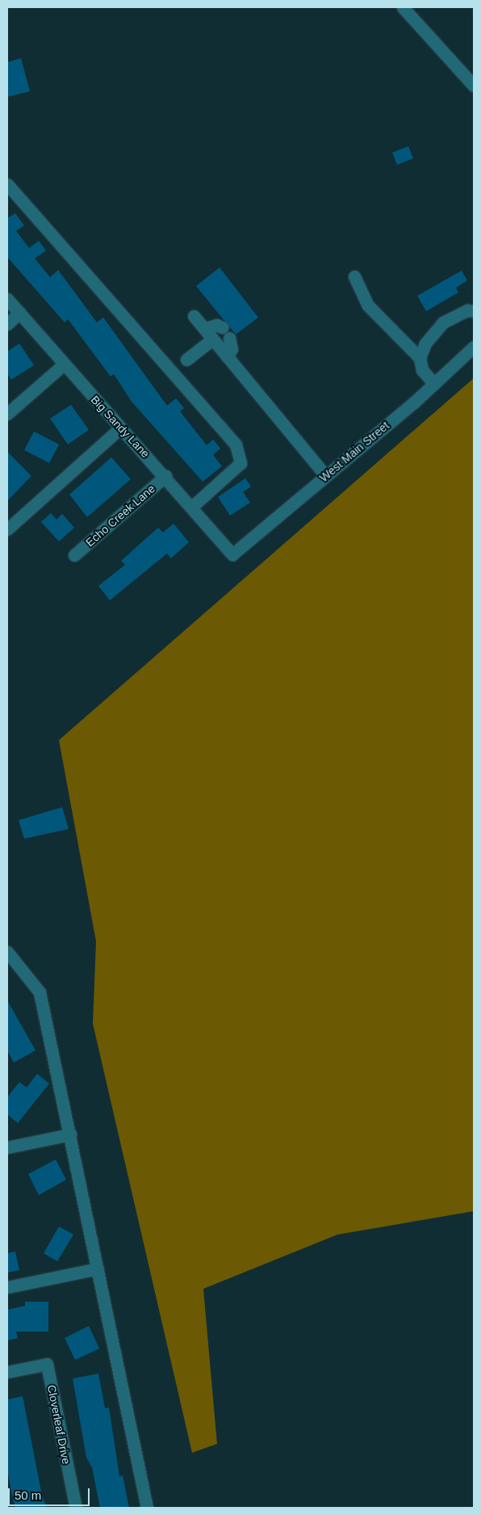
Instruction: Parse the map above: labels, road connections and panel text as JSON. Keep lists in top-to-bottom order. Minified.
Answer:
{"streets":{"street":["Big Sandy Lane","West Main Street","Echo Creek Lane","Cloverleaf Drive"]},"crossings":[["Big Sandy Lane","West Main Street"],["Big Sandy Lane","Echo Creek Lane"]],"scale_bar":"50 m"}
